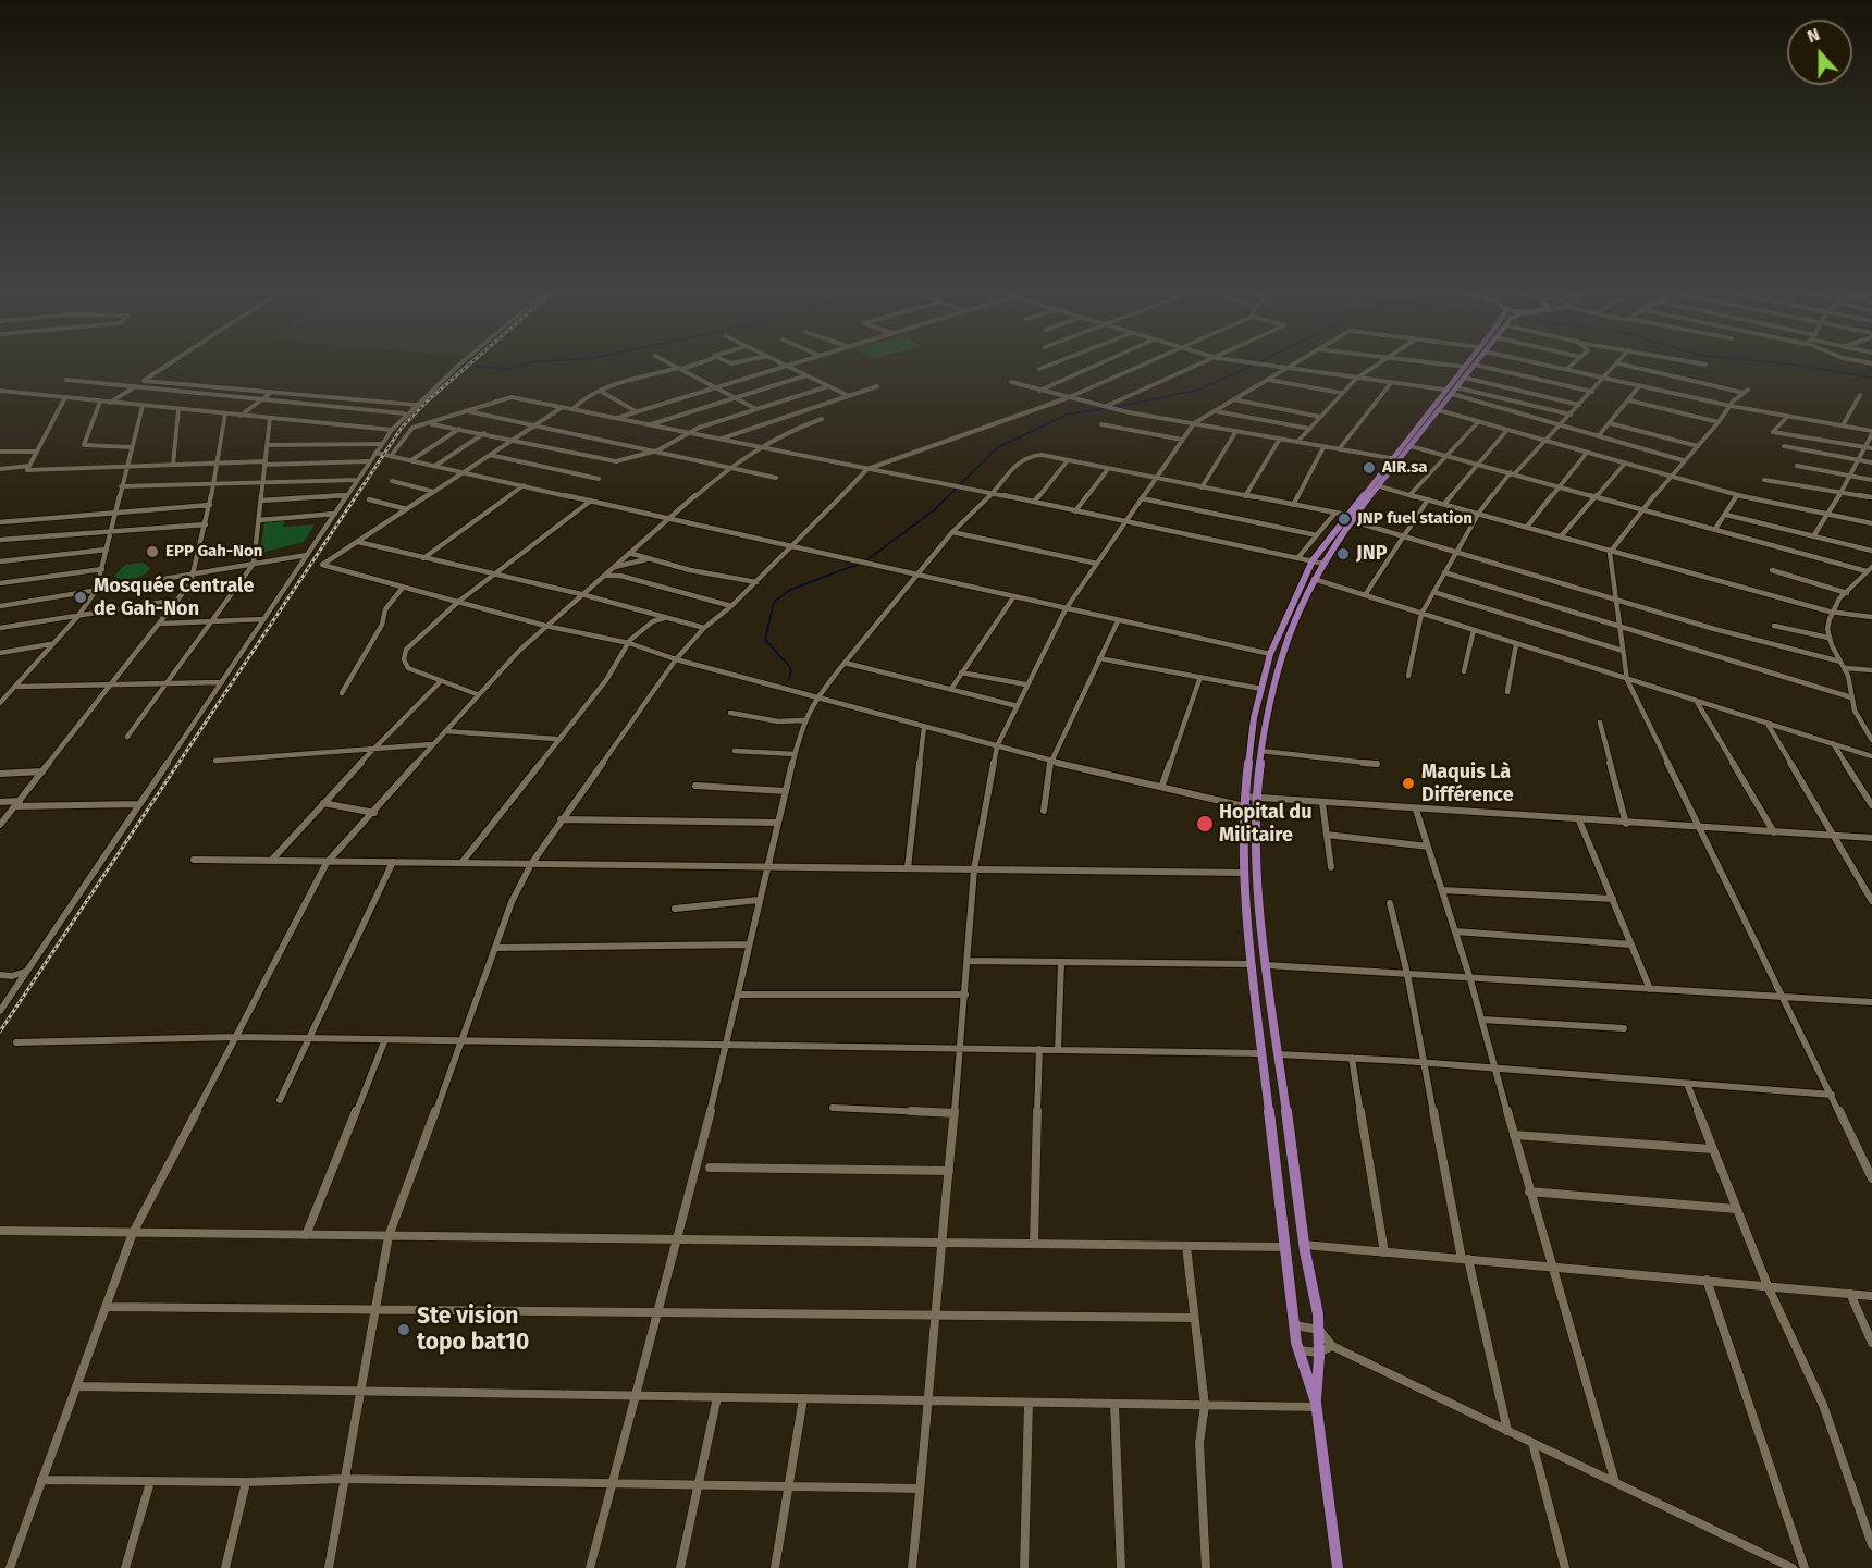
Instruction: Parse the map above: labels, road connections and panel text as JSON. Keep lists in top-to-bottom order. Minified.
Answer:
{"places":["AIR.sa","JNP fuel station","EPP Gah-Non","JNP","Mosquée Centrale de Gah-Non","Maquis Là Différence","Hopital du Militaire","Ste vision topo bat10"],"north":"top"}
